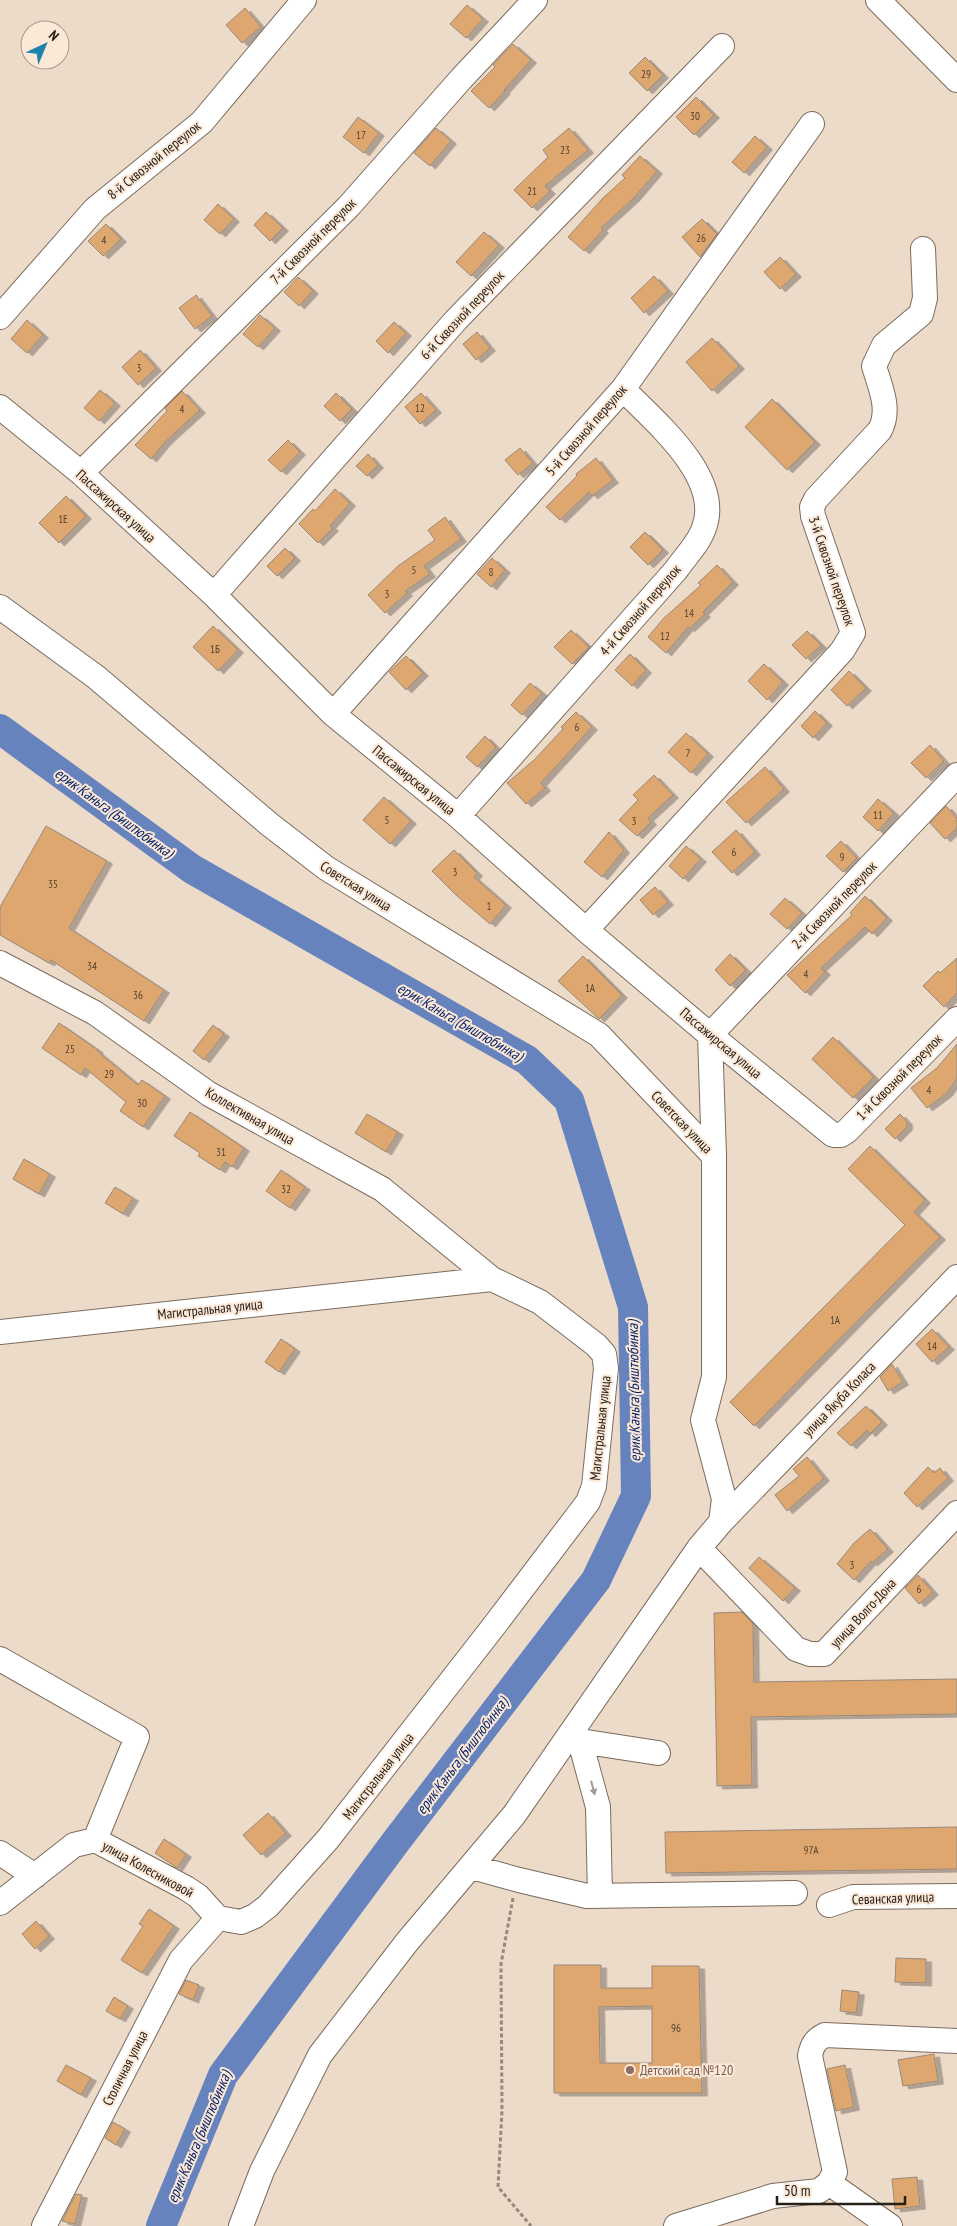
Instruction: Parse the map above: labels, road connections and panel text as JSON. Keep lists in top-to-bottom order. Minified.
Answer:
{"streets":{"street":["8-й Сквозной переулок","7-й Сквозной переулок","6-й Сквозной переулок","5-й Сквозной переулок","Пассажирская улица","3-й Сквозной переулок","4-й Сквозной переулок","Советская улица","2-й Сквозной переулок","1-й Сквозной переулок","Коллективная улица","Магистральная улица","улица Якуба Коласа","улица Волго-Дона","улица Колесниковой","Севанская улица","Столичная улица"]},"crossings":[["7-й Сквозной переулок","Пассажирская улица"],["6-й Сквозной переулок","Пассажирская улица"],["5-й Сквозной переулок","Пассажирская улица"],["5-й Сквозной переулок","4-й Сквозной переулок"],["Пассажирская улица","3-й Сквозной переулок"],["Пассажирская улица","4-й Сквозной переулок"],["Пассажирская улица","2-й Сквозной переулок"],["Пассажирская улица","1-й Сквозной переулок"],["Коллективная улица","Магистральная улица"],["Магистральная улица","улица Колесниковой"],["Магистральная улица","Столичная улица"],["улица Якуба Коласа","улица Волго-Дона"],["улица Колесниковой","Столичная улица"]],"water":["ерик Каньга (Биштюбинка)"],"places":["Детский сад №120"],"house_numbers":["29","30","17","23","21","26","4","3","12","4","1Е","5","8","3","14","12","1Б","6","7","11","5","3","6","9","3","35","1","34","4","1А","36","25","29","4","30","31","32","1А","14","3","6","97А","96"],"scale_bar":"50 m","north":"top right"}
